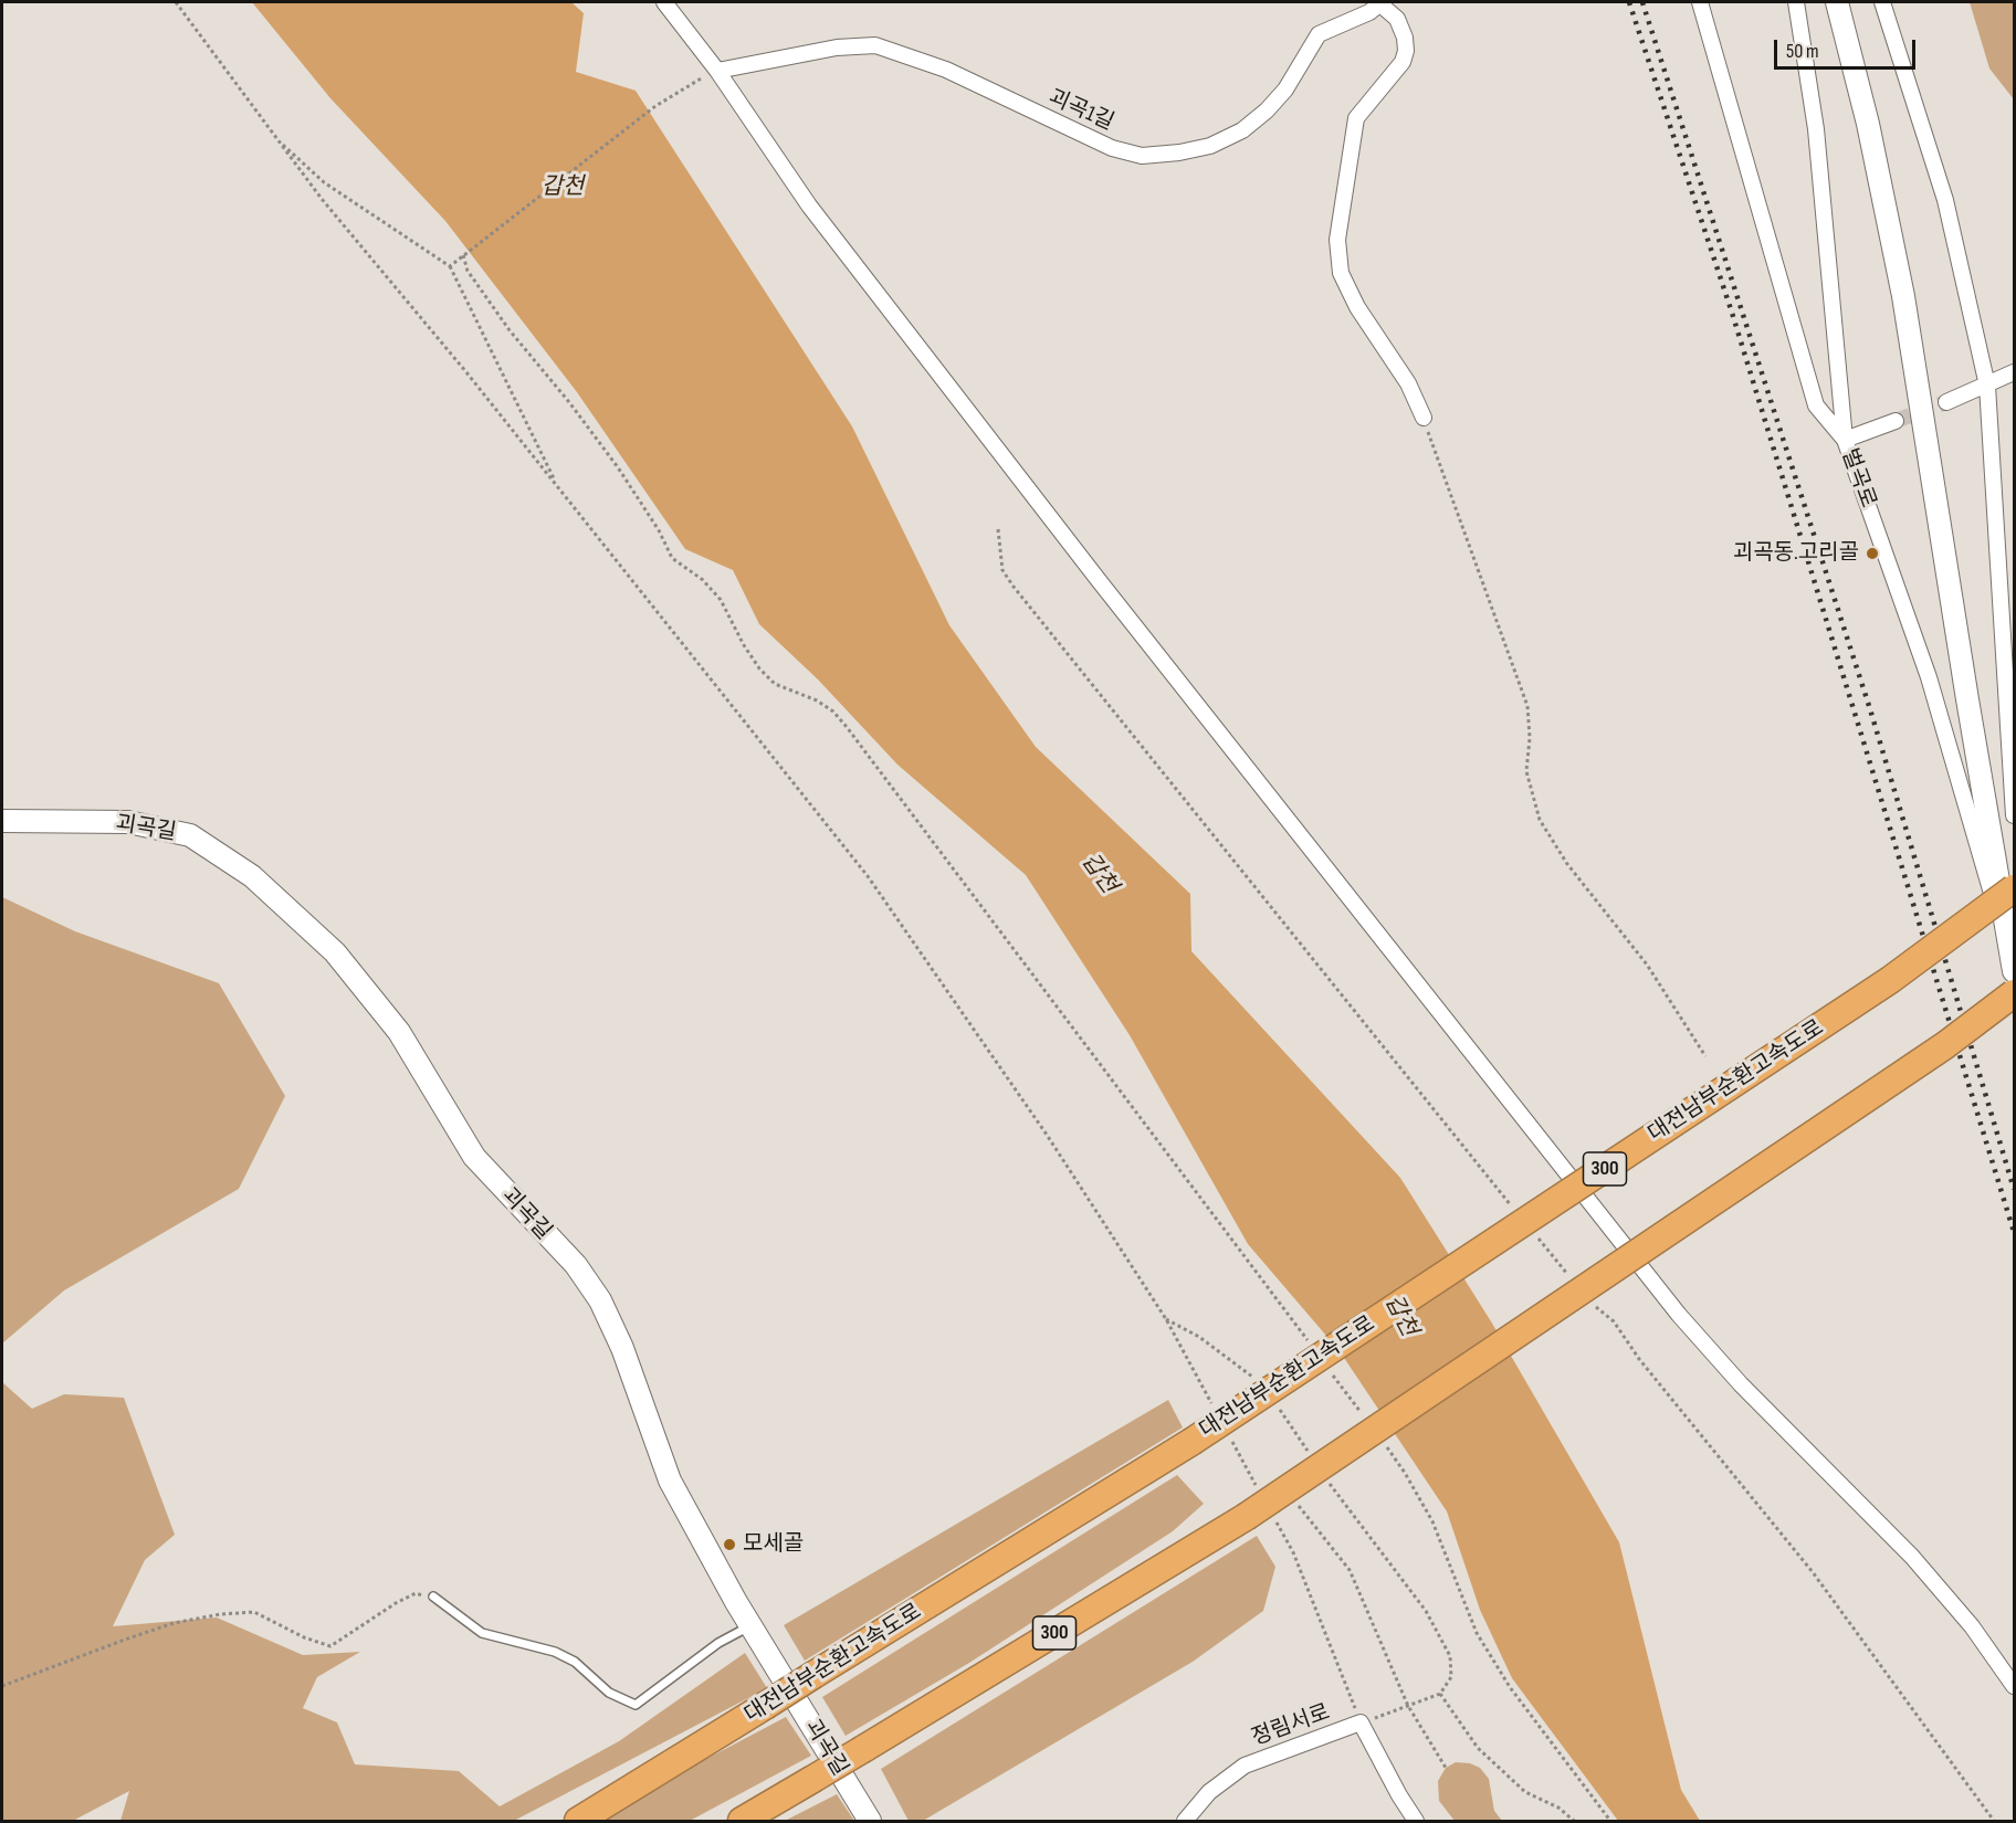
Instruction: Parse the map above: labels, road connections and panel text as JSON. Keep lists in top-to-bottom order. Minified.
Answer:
{"streets":{"highway":["대전남부순환고속도로","300"],"street":["괴곡1길","벌곡로","괴곡길","정림서로"]},"water":["갑천"],"places":["괴곡동.고리골","모세골"],"scale_bar":"50 m"}
